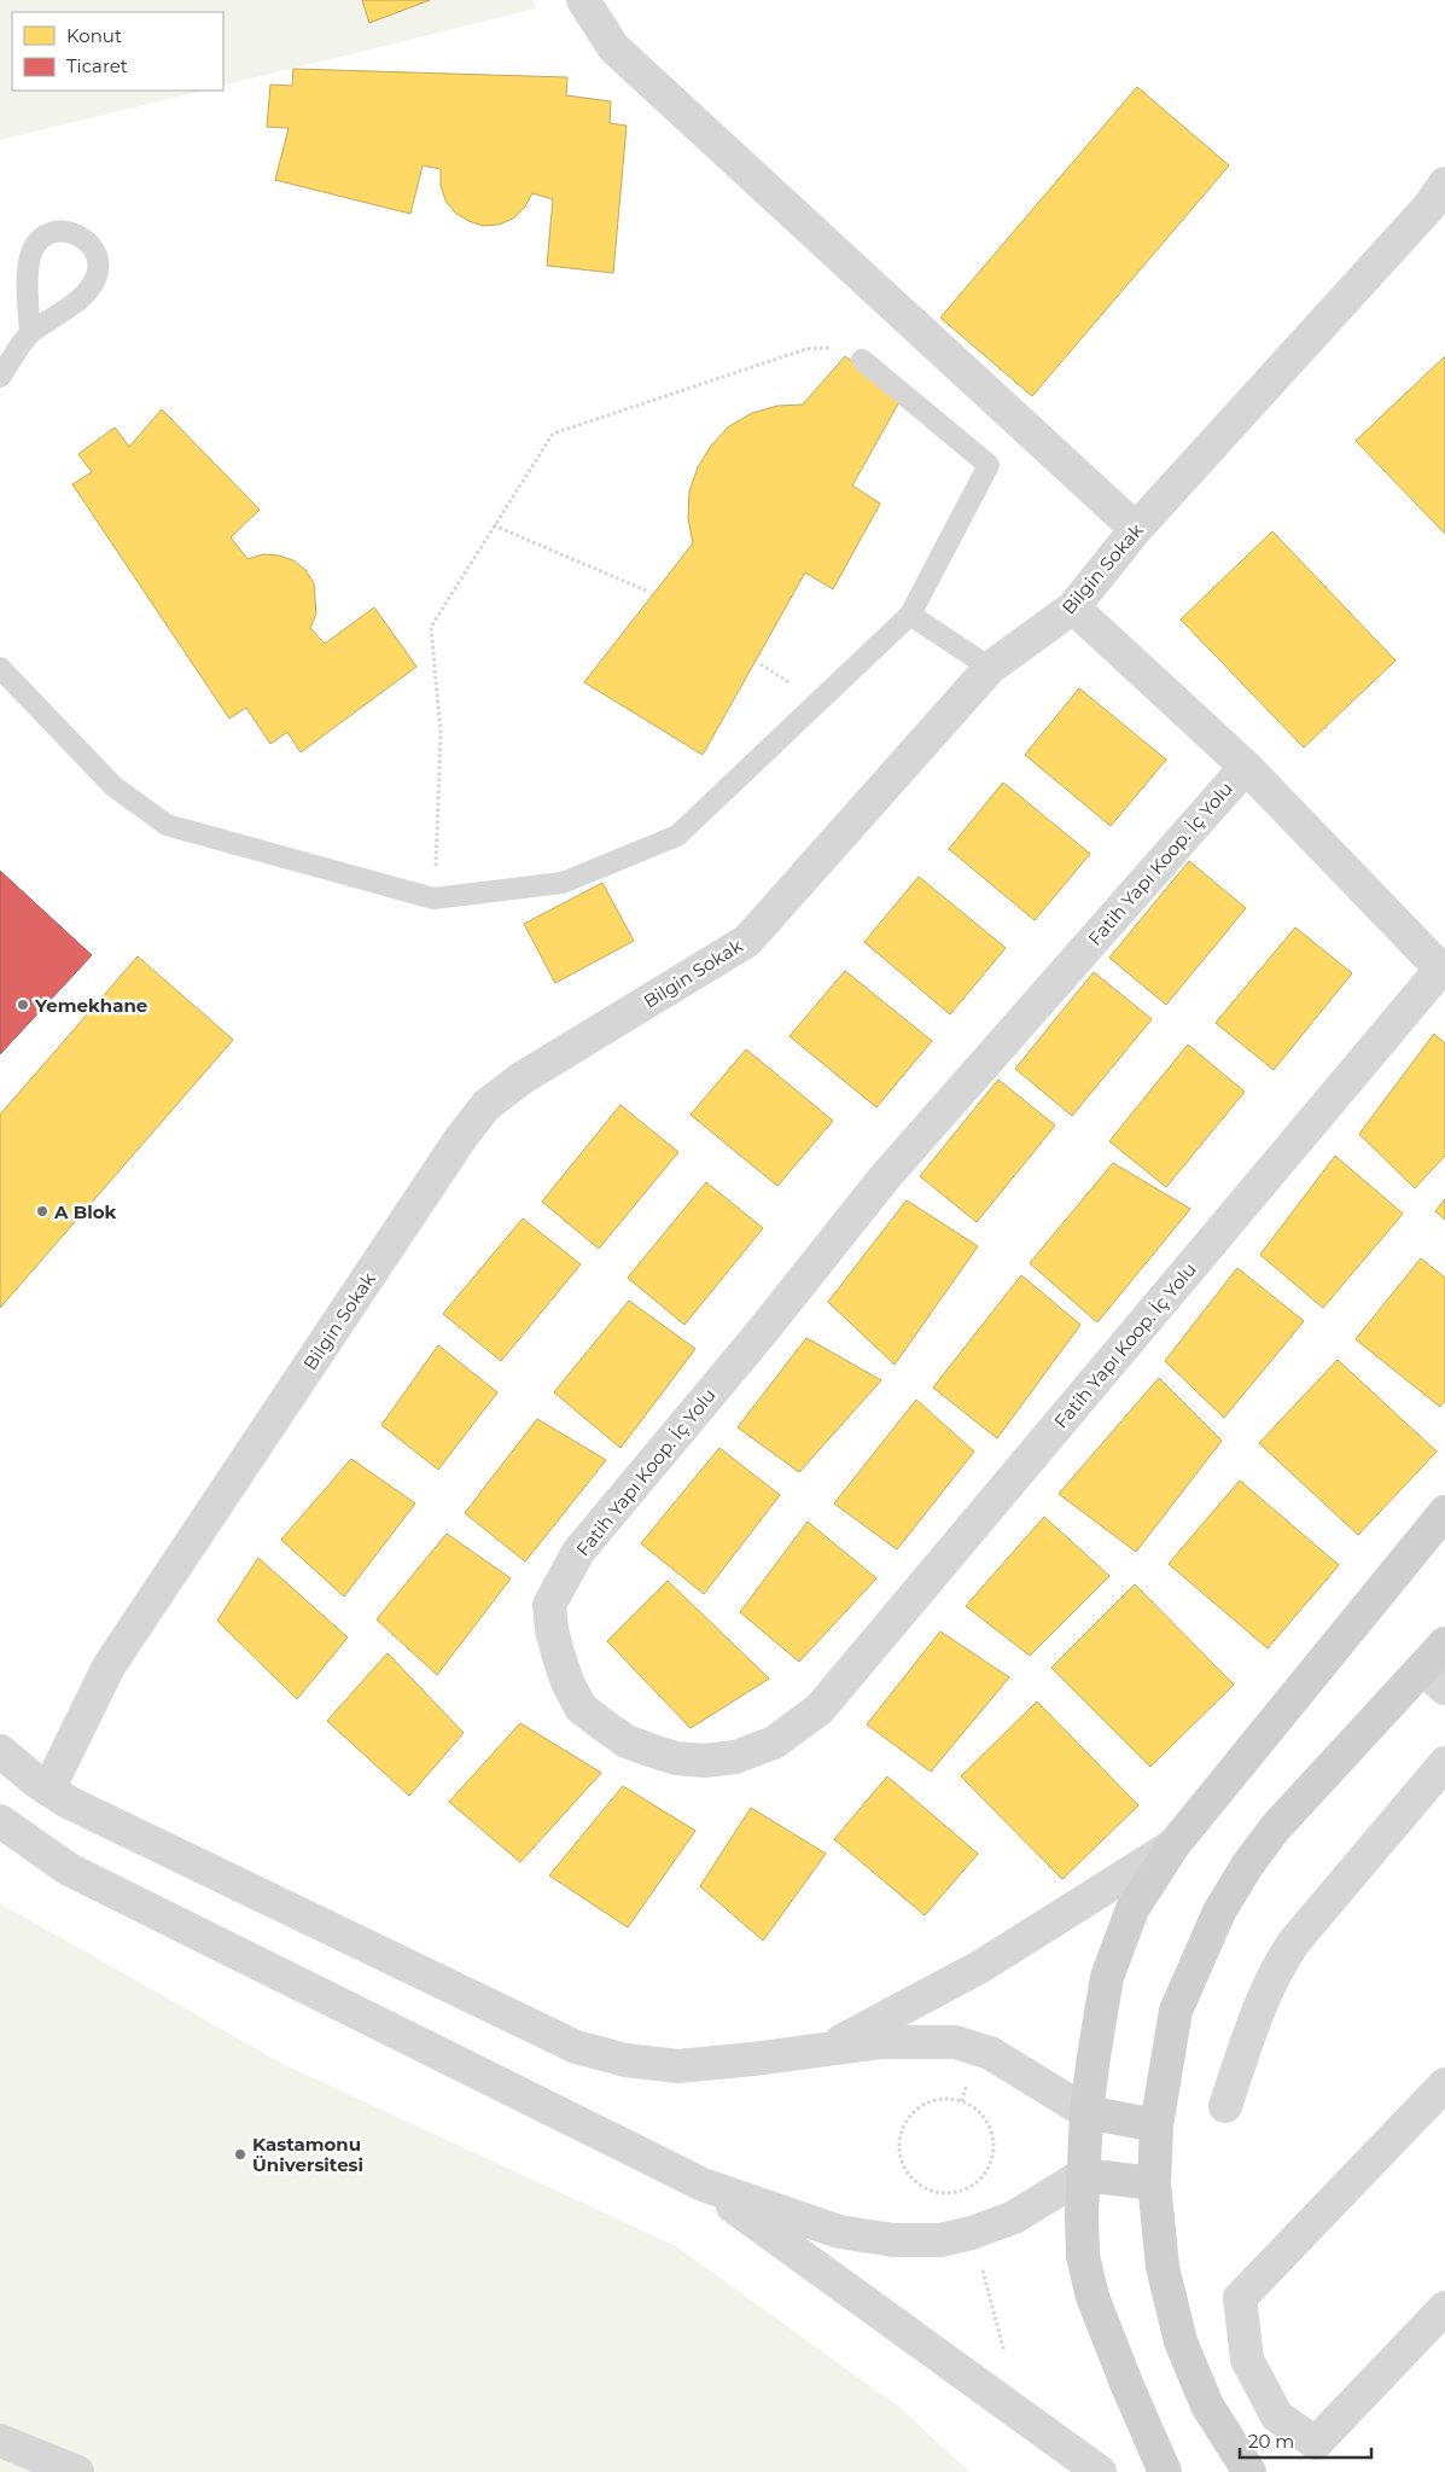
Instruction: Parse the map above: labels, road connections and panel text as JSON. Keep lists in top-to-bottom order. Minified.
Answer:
{"streets":{"street":["Bilgin Sokak","Fatih Yapı Koop. İç Yolu"]},"places":["Yemekhane","A Blok","Kastamonu Üniversitesi"],"legend":["Konut","Ticaret"],"scale_bar":"20 m"}
